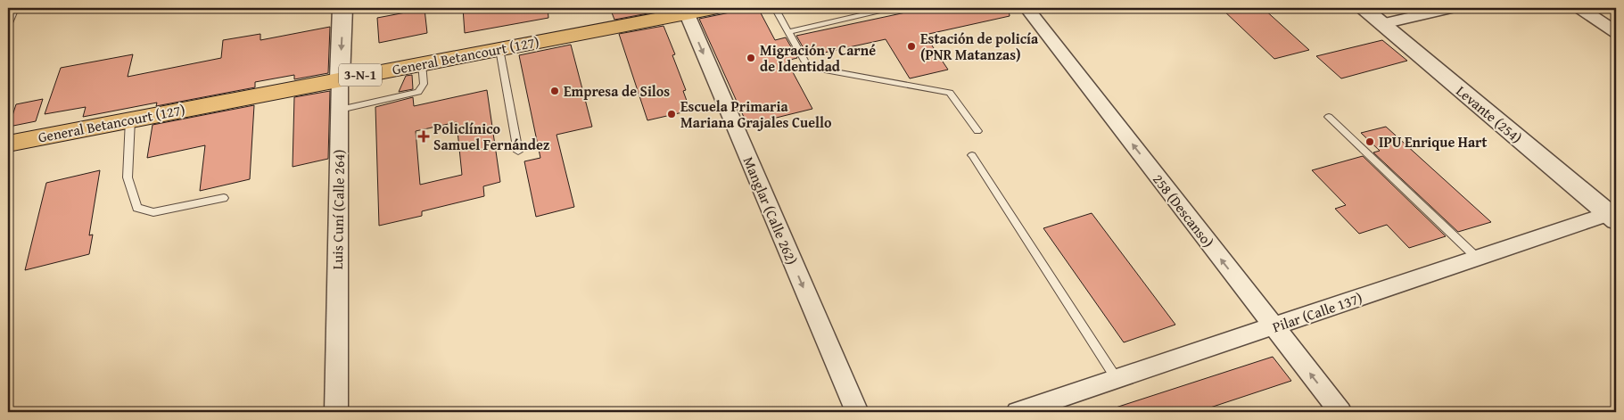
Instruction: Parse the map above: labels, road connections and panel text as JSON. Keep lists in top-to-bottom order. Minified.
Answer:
{"streets":{"main road":["General Betancourt (127)","3-N-1"],"street":["Levante (254)","Luis Cuní (Calle 264)","Manglar (Calle 262)","258 (Descanso)","Pilar (Calle 137)"]},"crossings":[["General Betancourt (127)","Luis Cuní (Calle 264)"],["General Betancourt (127)","Manglar (Calle 262)"],["Levante (254)","Pilar (Calle 137)"],["258 (Descanso)","Pilar (Calle 137)"]],"one_way":["Manglar (Calle 262)","258 (Descanso)"],"places":{"other":["Estación de policía (PNR Matanzas)","Migración y Carné de Identidad","Empresa de Silos","Escuela Primaria Mariana Grajales Cuello","IPU Enrique Hart"],"health":["Policlínico Samuel Fernández"]}}
